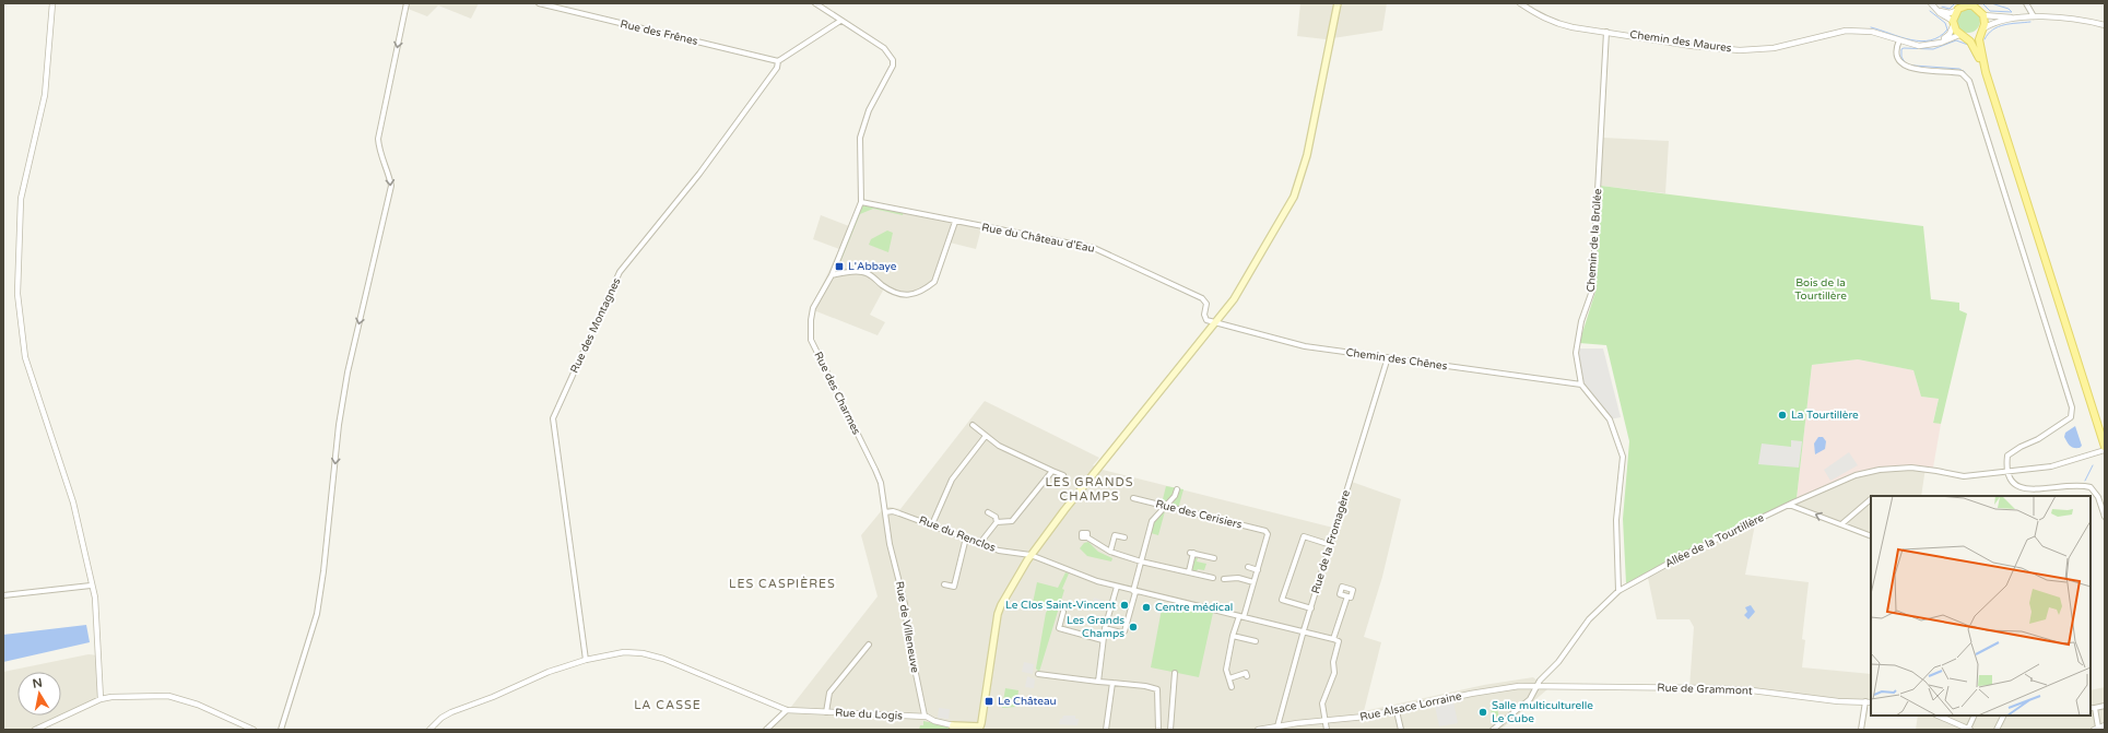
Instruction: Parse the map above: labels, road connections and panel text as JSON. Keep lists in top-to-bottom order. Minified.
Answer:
{"streets":{"street":["Rue des Frênes","Chemin des Maures","Rue du Château d'Eau","Chemin de la Brûlée","Rue des Montagnes","Chemin des Chênes","Rue des Charmes","Rue des Cerisiers","Rue du Renclos","Allée de la Tourtillère","Rue de la Fromagère","Rue de Villeneuve","Rue de Grammont","Rue Alsace Lorraine","Rue du Logis"]},"crossings":[["Rue des Frênes","Rue des Montagnes"],["Chemin des Maures","Chemin de la Brûlée"],["Rue du Château d'Eau","Chemin des Chênes"],["Rue du Château d'Eau","Rue des Charmes"],["Chemin de la Brûlée","Chemin des Chênes"],["Rue des Montagnes","Rue du Logis"],["Chemin des Chênes","Rue de la Fromagère"],["Rue des Charmes","Rue du Renclos"],["Rue des Charmes","Rue de Villeneuve"],["Rue du Renclos","Rue de la Fromagère"],["Rue du Renclos","Rue de Villeneuve"],["Allée de la Tourtillère","Rue de Grammont"],["Allée de la Tourtillère","Rue Alsace Lorraine"],["Rue de la Fromagère","Rue Alsace Lorraine"],["Rue de Villeneuve","Rue du Logis"],["Rue de Grammont","Rue Alsace Lorraine"]],"districts":["LES GRANDS CHAMPS","LES CASPIÈRES","LA CASSE"],"parks":["Bois de la Tourtillère"],"places":{"transit":["L'Abbaye","Le Château"],"other":["La Tourtillère","Le Clos Saint-Vincent","Centre médical","Les Grands Champs","Salle multiculturelle Le Cube"]},"north":"top"}
